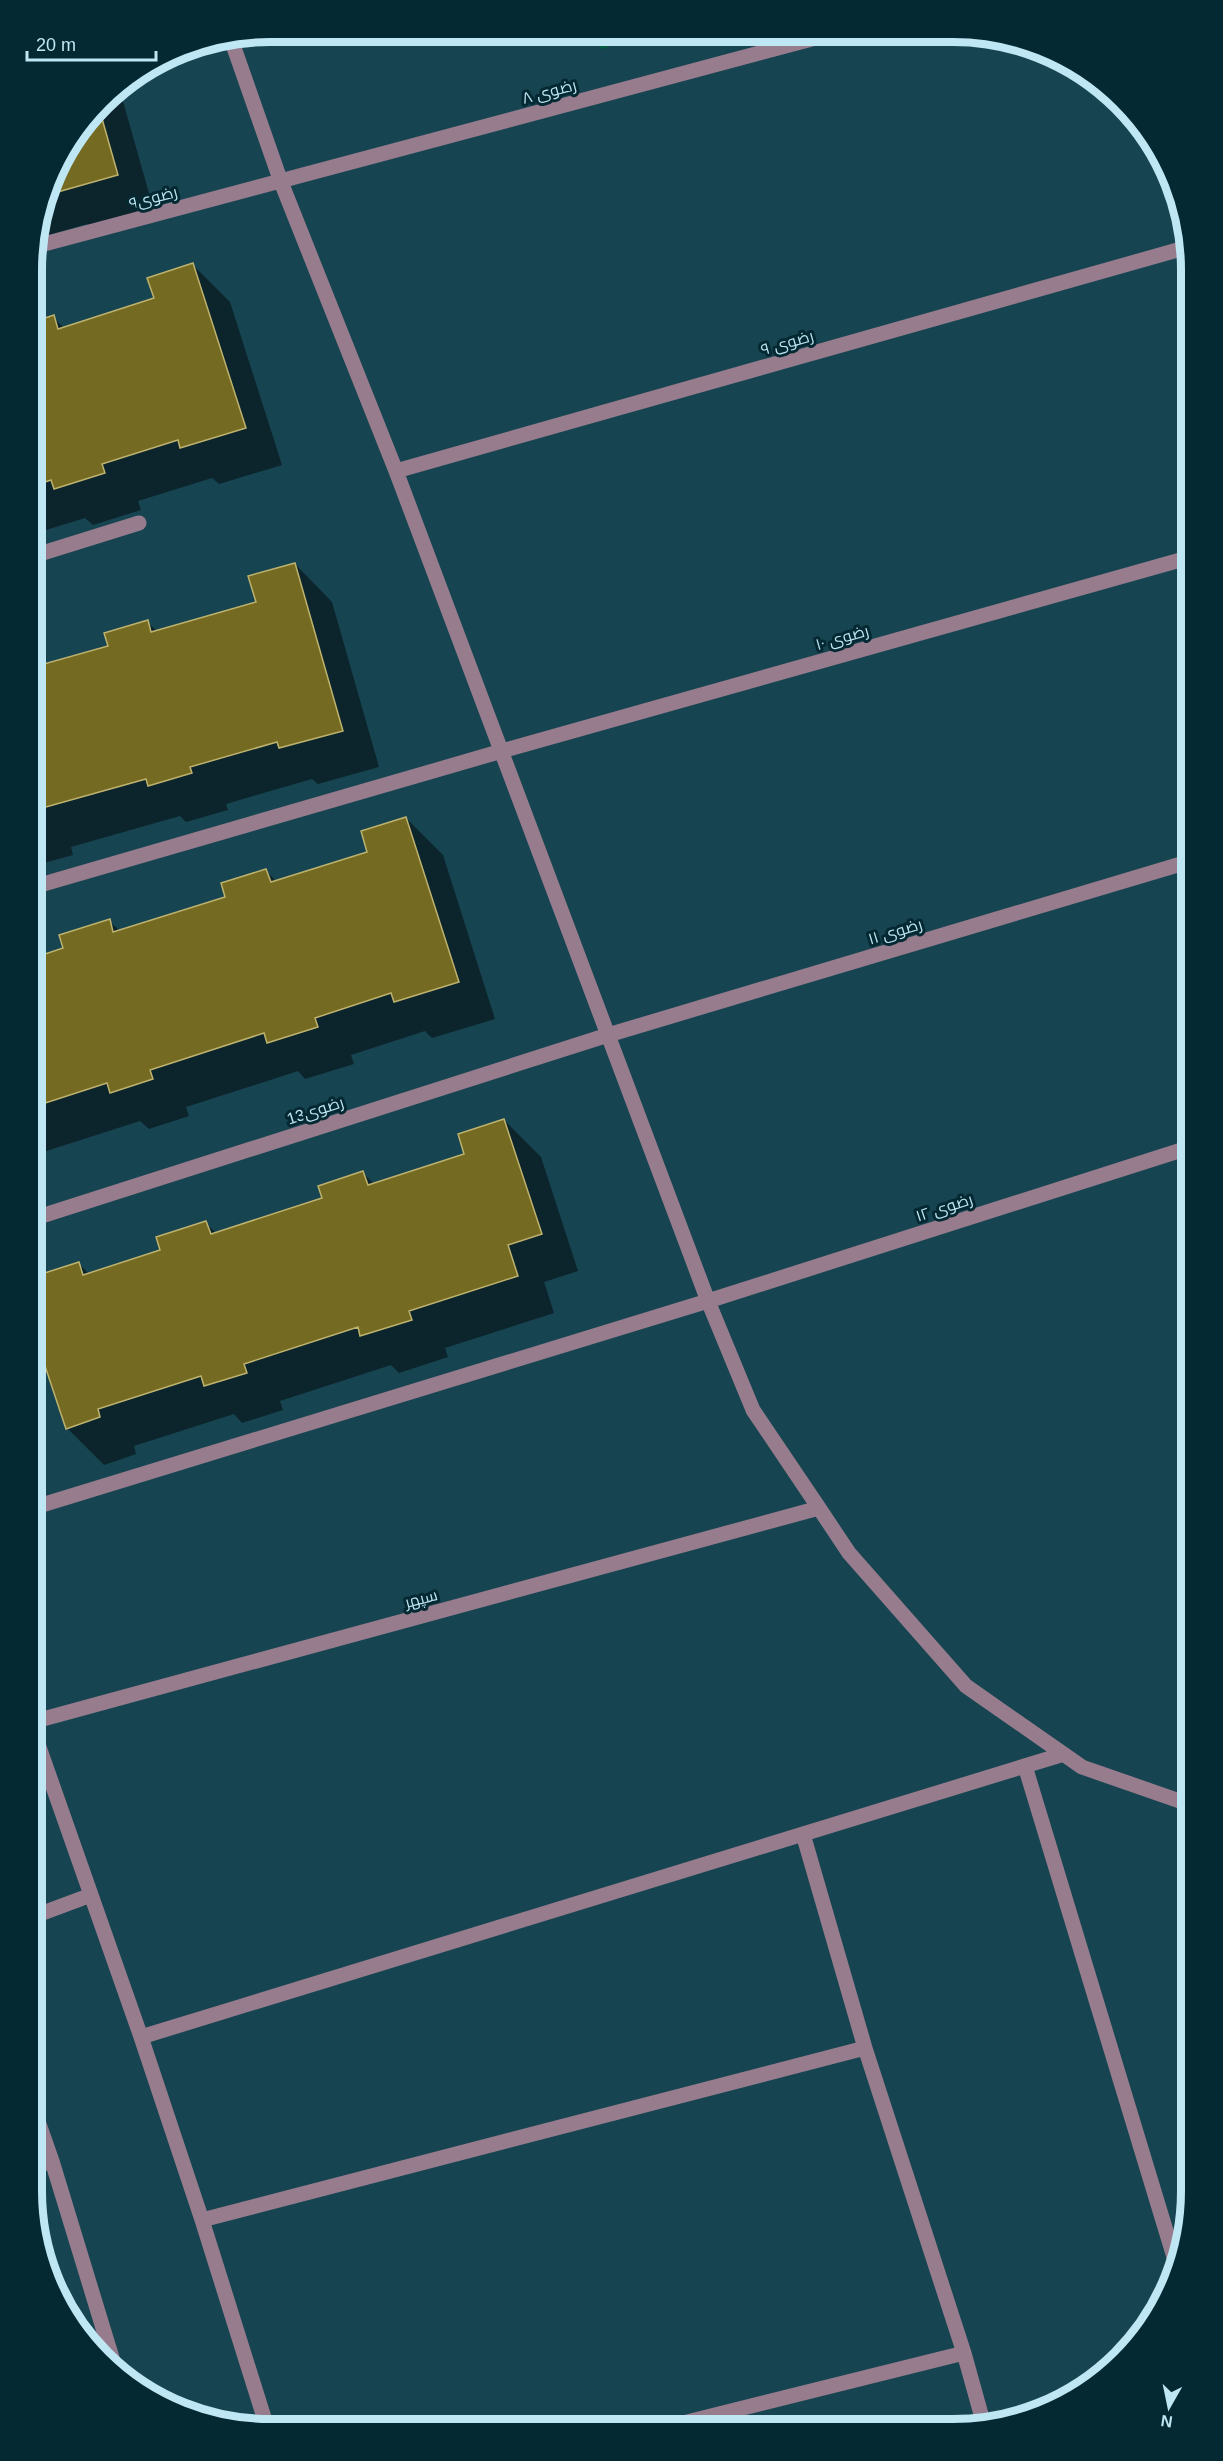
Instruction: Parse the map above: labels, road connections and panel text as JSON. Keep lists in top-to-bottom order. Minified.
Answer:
{"streets":{"street":["رضوی ۸","رضوی۹","رضوی ۹","رضوی ۱۰","رضوی ۱۱","رضوی13","رضوی ۱۲","سپهر"]},"crossings":[["رضوی ۸","رضوی۹"],["رضوی ۱۱","رضوی13"]],"scale_bar":"20 m","north":"bottom"}
